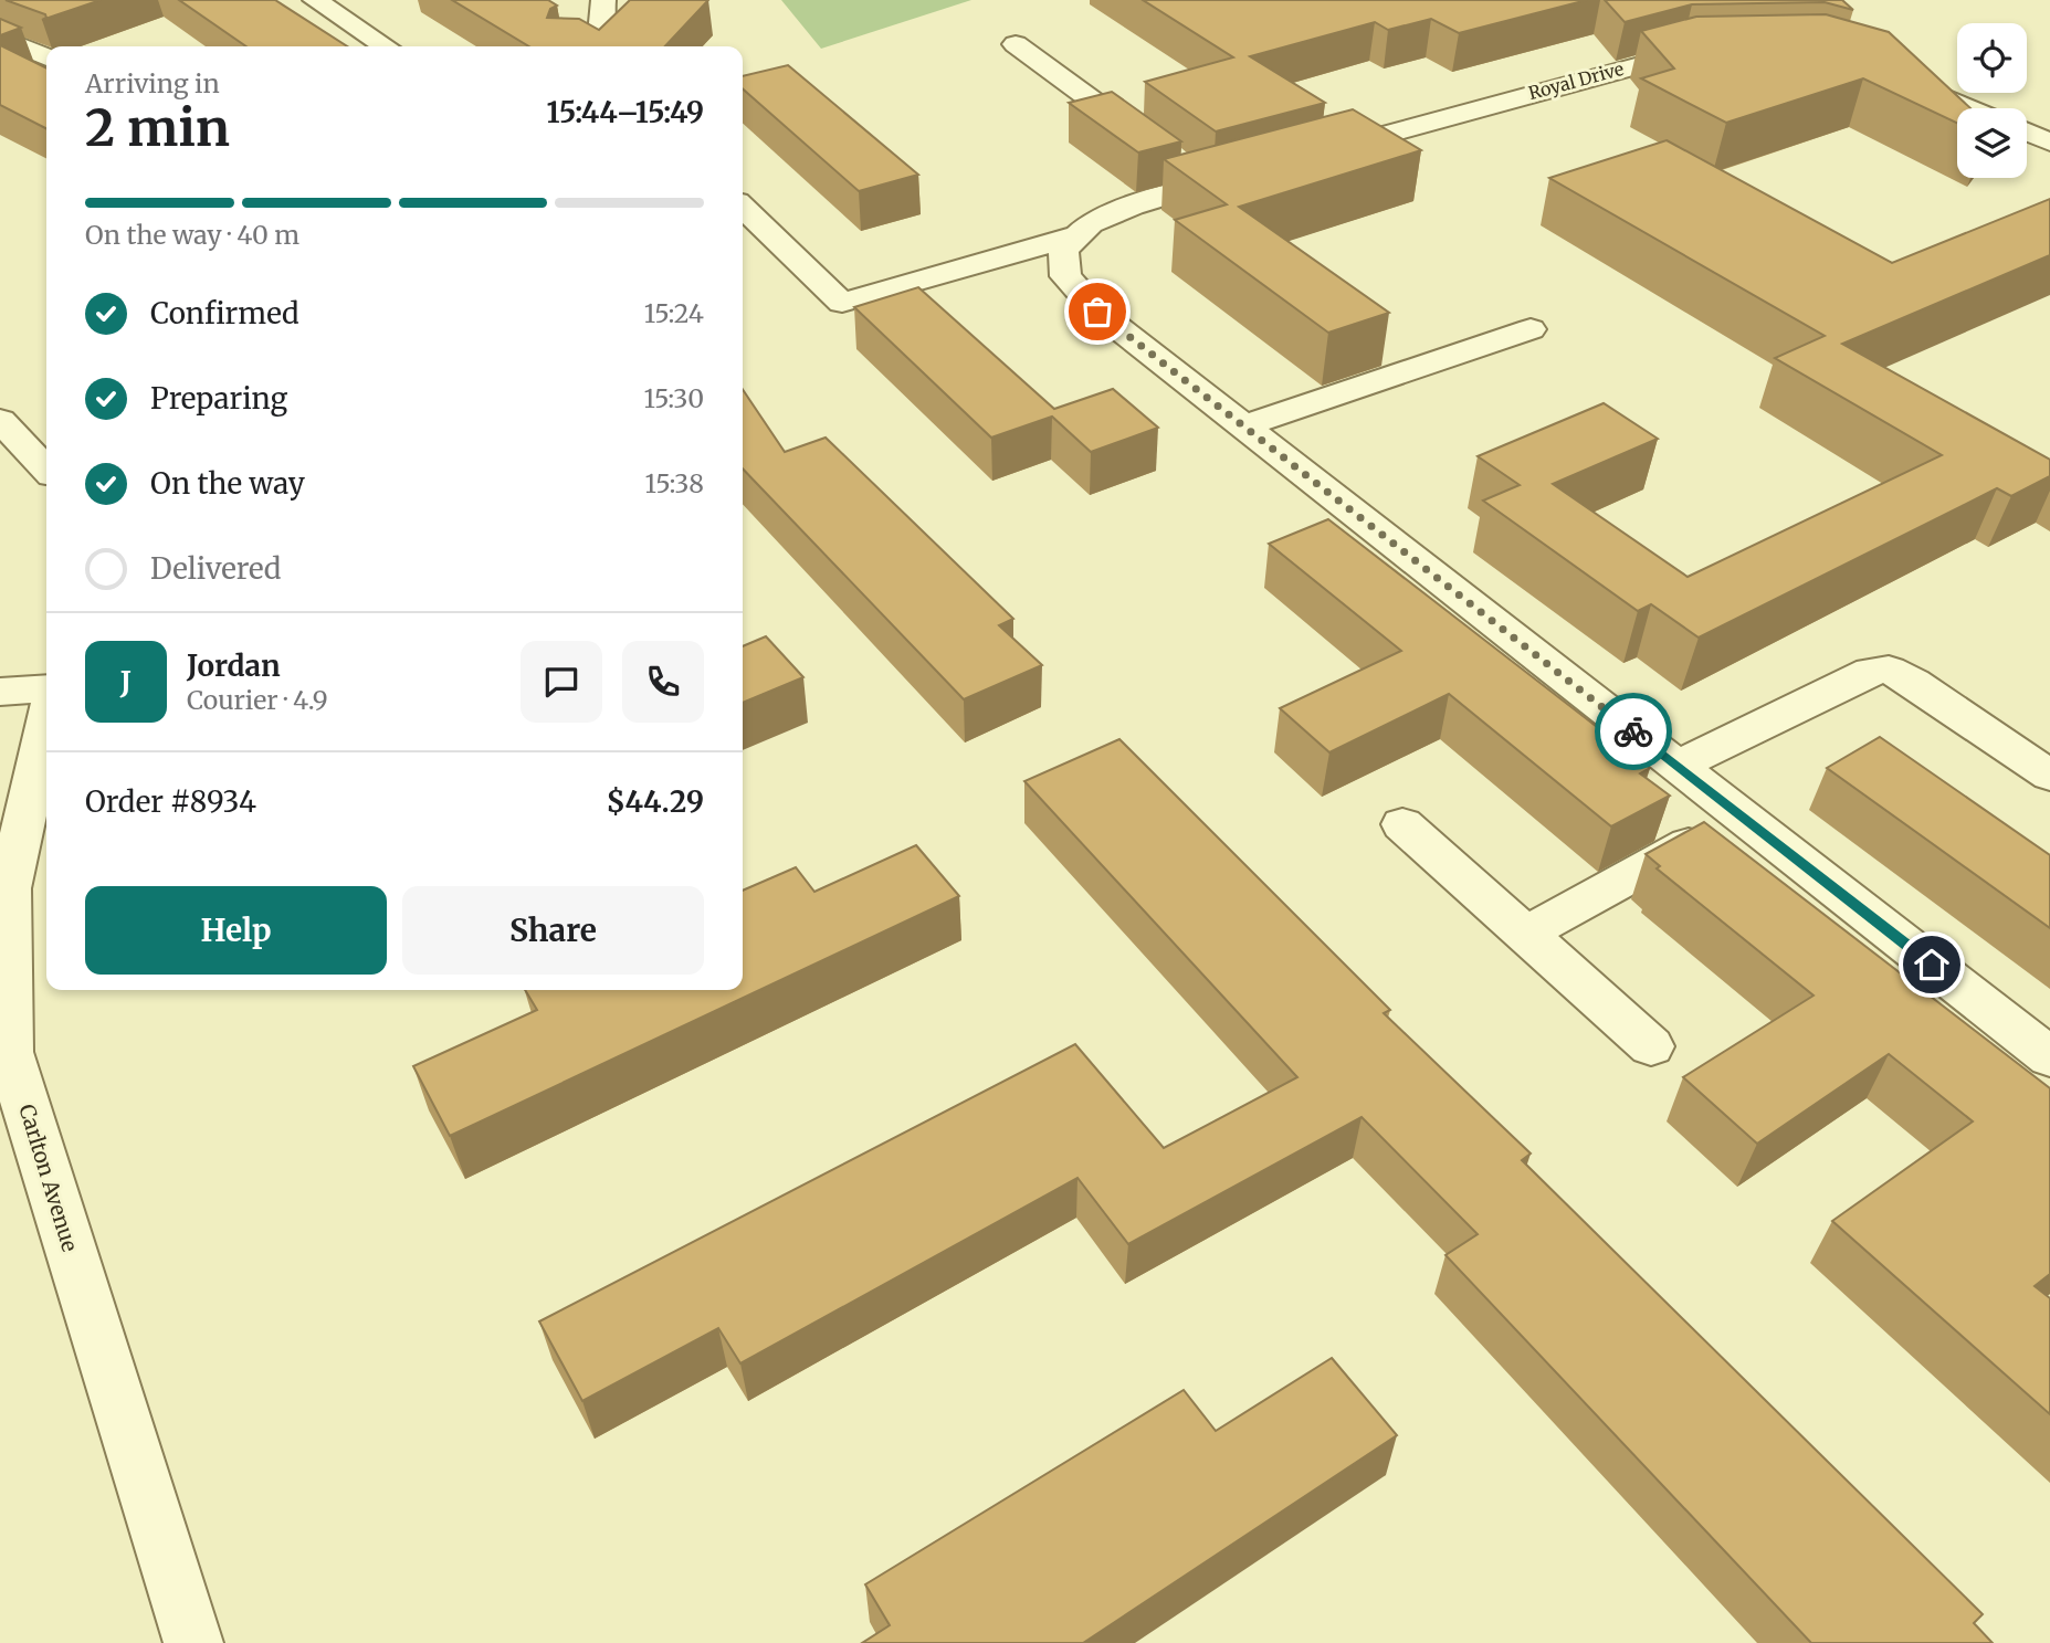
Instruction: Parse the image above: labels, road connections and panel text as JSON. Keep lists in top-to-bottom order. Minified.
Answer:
{"streets":{"street":["Royal Drive","Carlton Avenue"]},"page":{"heading":["2 min","Arriving in","15:44–15:49"],"panel":["Jordan","Courier · 4.9","Order #8934","$44.29"],"bar":"On the way · 40 m","list":[["Confirmed","15:24"],["Preparing","15:30"],["On the way","15:38"],"Delivered"],"round":"J","buttons":["Help","Share"]}}
